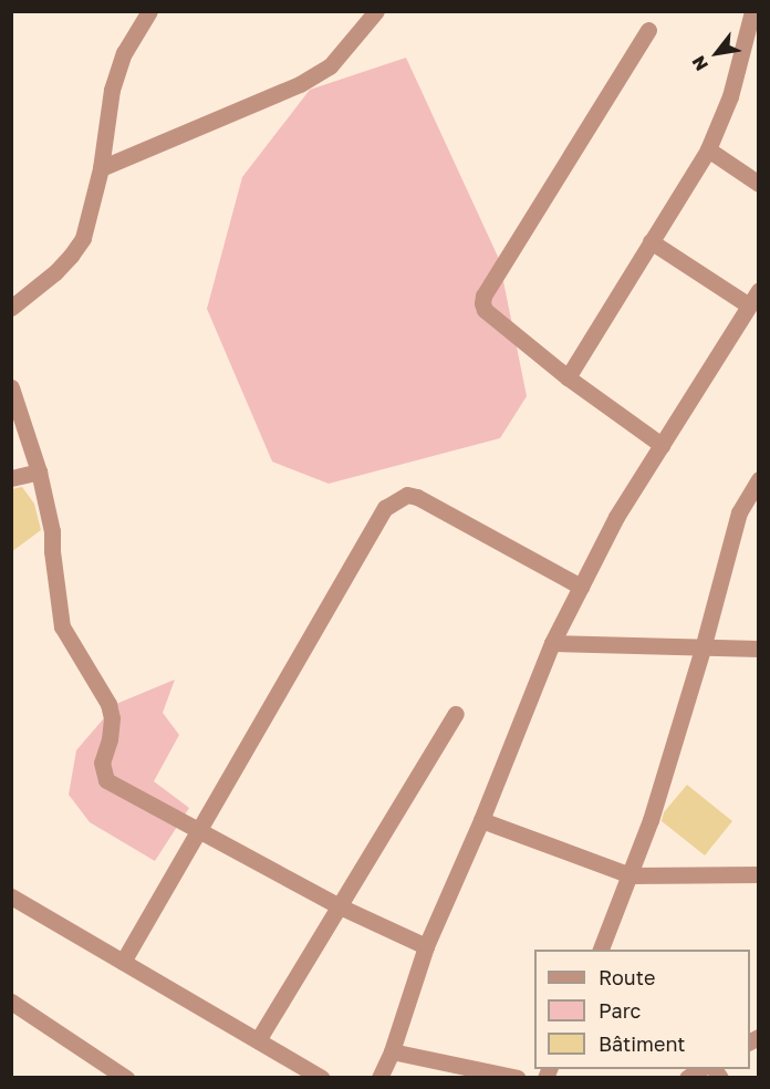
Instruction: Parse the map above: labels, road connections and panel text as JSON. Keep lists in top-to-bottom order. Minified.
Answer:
{"legend":["Route","Parc","Bâtiment"],"north":"bottom left"}
